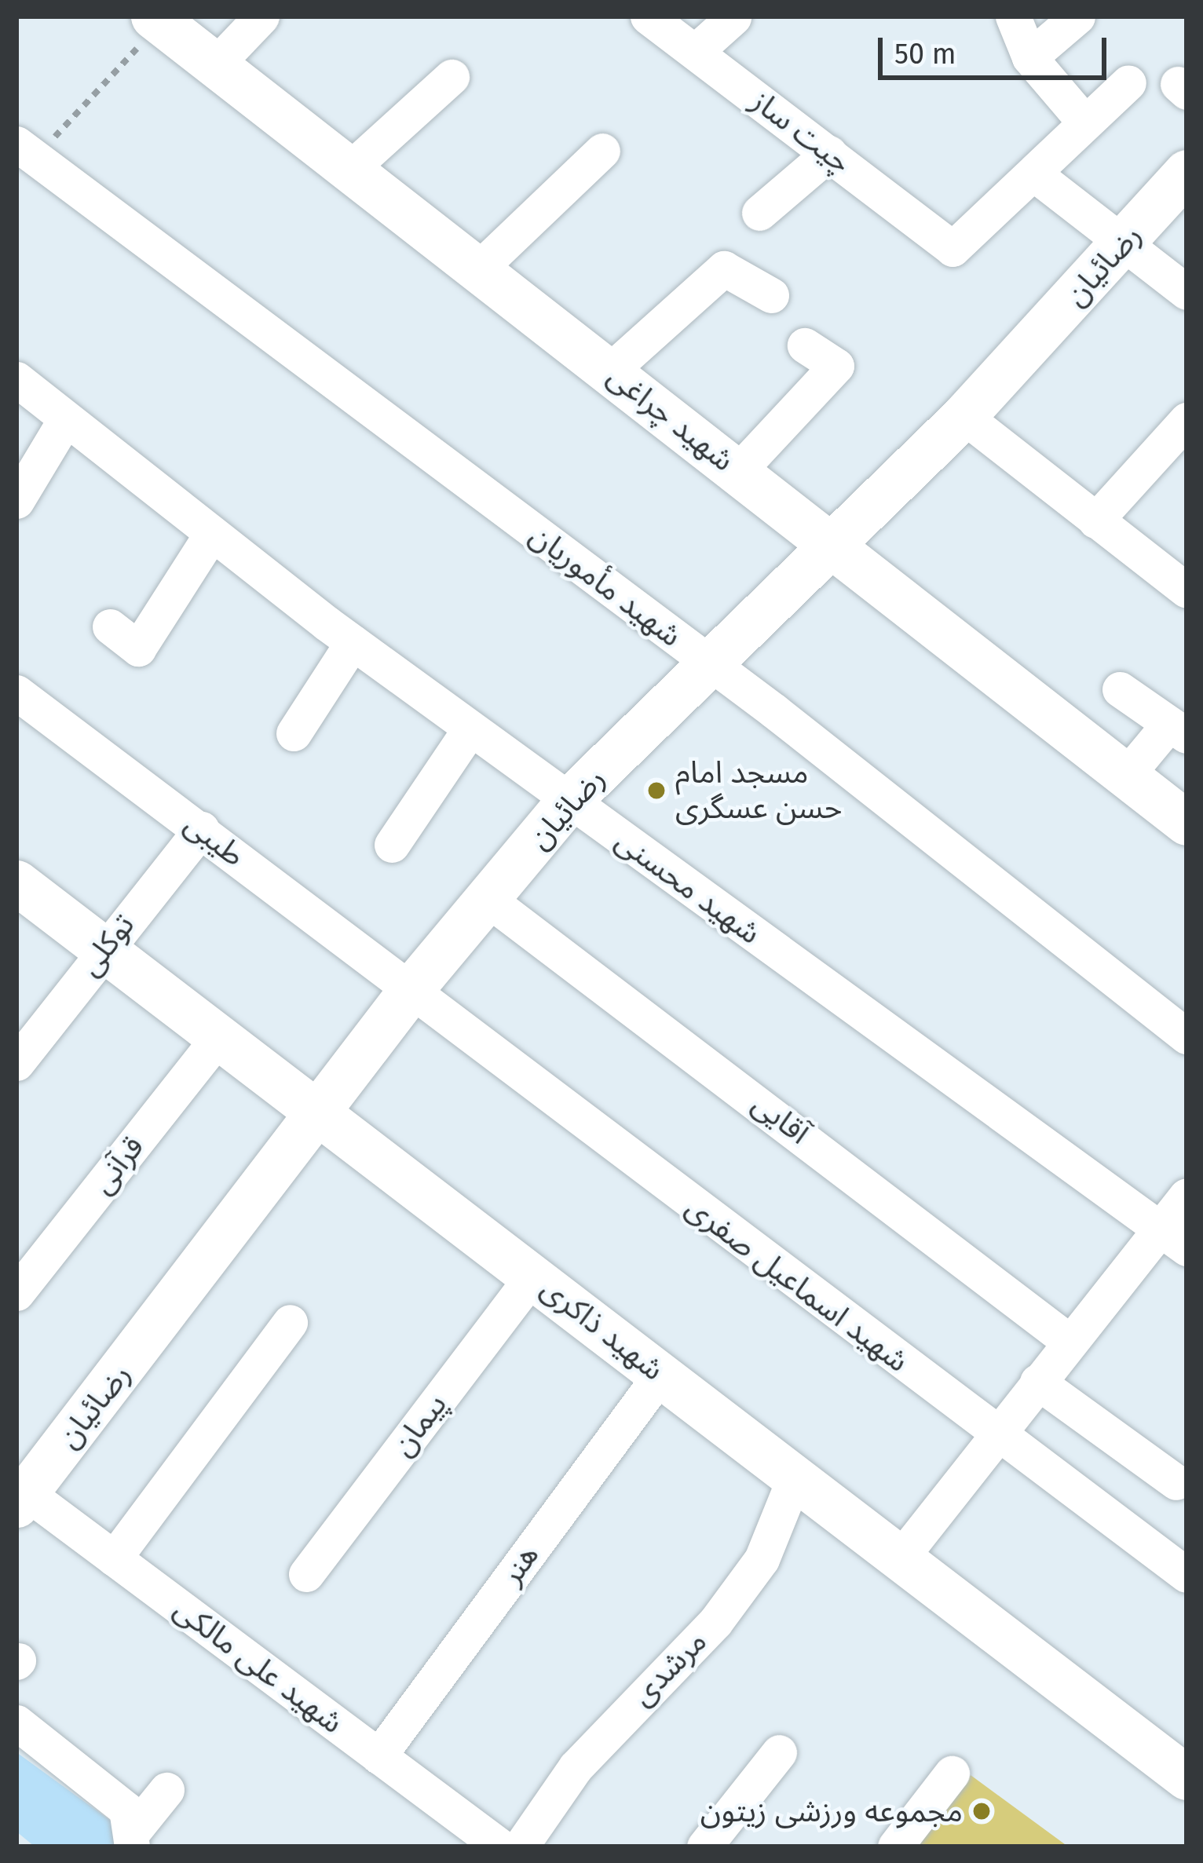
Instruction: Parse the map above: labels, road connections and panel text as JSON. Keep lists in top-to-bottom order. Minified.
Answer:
{"streets":{"street":["چیت ساز","رضائیان","شهید چراغی","شهید مأموریان","طیبی","شهید محسنی","توکلی","آقایی","قرآنی","شهید اسماعیل صفری","شهید ذاکری","پیمان","هنر","شهید علی مالکی","مرشدی"]},"crossings":[["رضائیان","شهید چراغی"],["رضائیان","شهید مأموریان"],["رضائیان","طیبی"],["رضائیان","شهید محسنی"],["رضائیان","آقایی"],["رضائیان","شهید اسماعیل صفری"],["رضائیان","شهید ذاکری"],["رضائیان","شهید علی مالکی"],["طیبی","توکلی"],["طیبی","شهید اسماعیل صفری"],["توکلی","شهید ذاکری"],["قرآنی","شهید ذاکری"],["شهید ذاکری","پیمان"],["شهید ذاکری","هنر"],["شهید ذاکری","مرشدی"],["هنر","شهید علی مالکی"]],"places":["مسجد امام حسن عسگری","مجموعه ورزشی زیتون"],"scale_bar":"50 m"}
